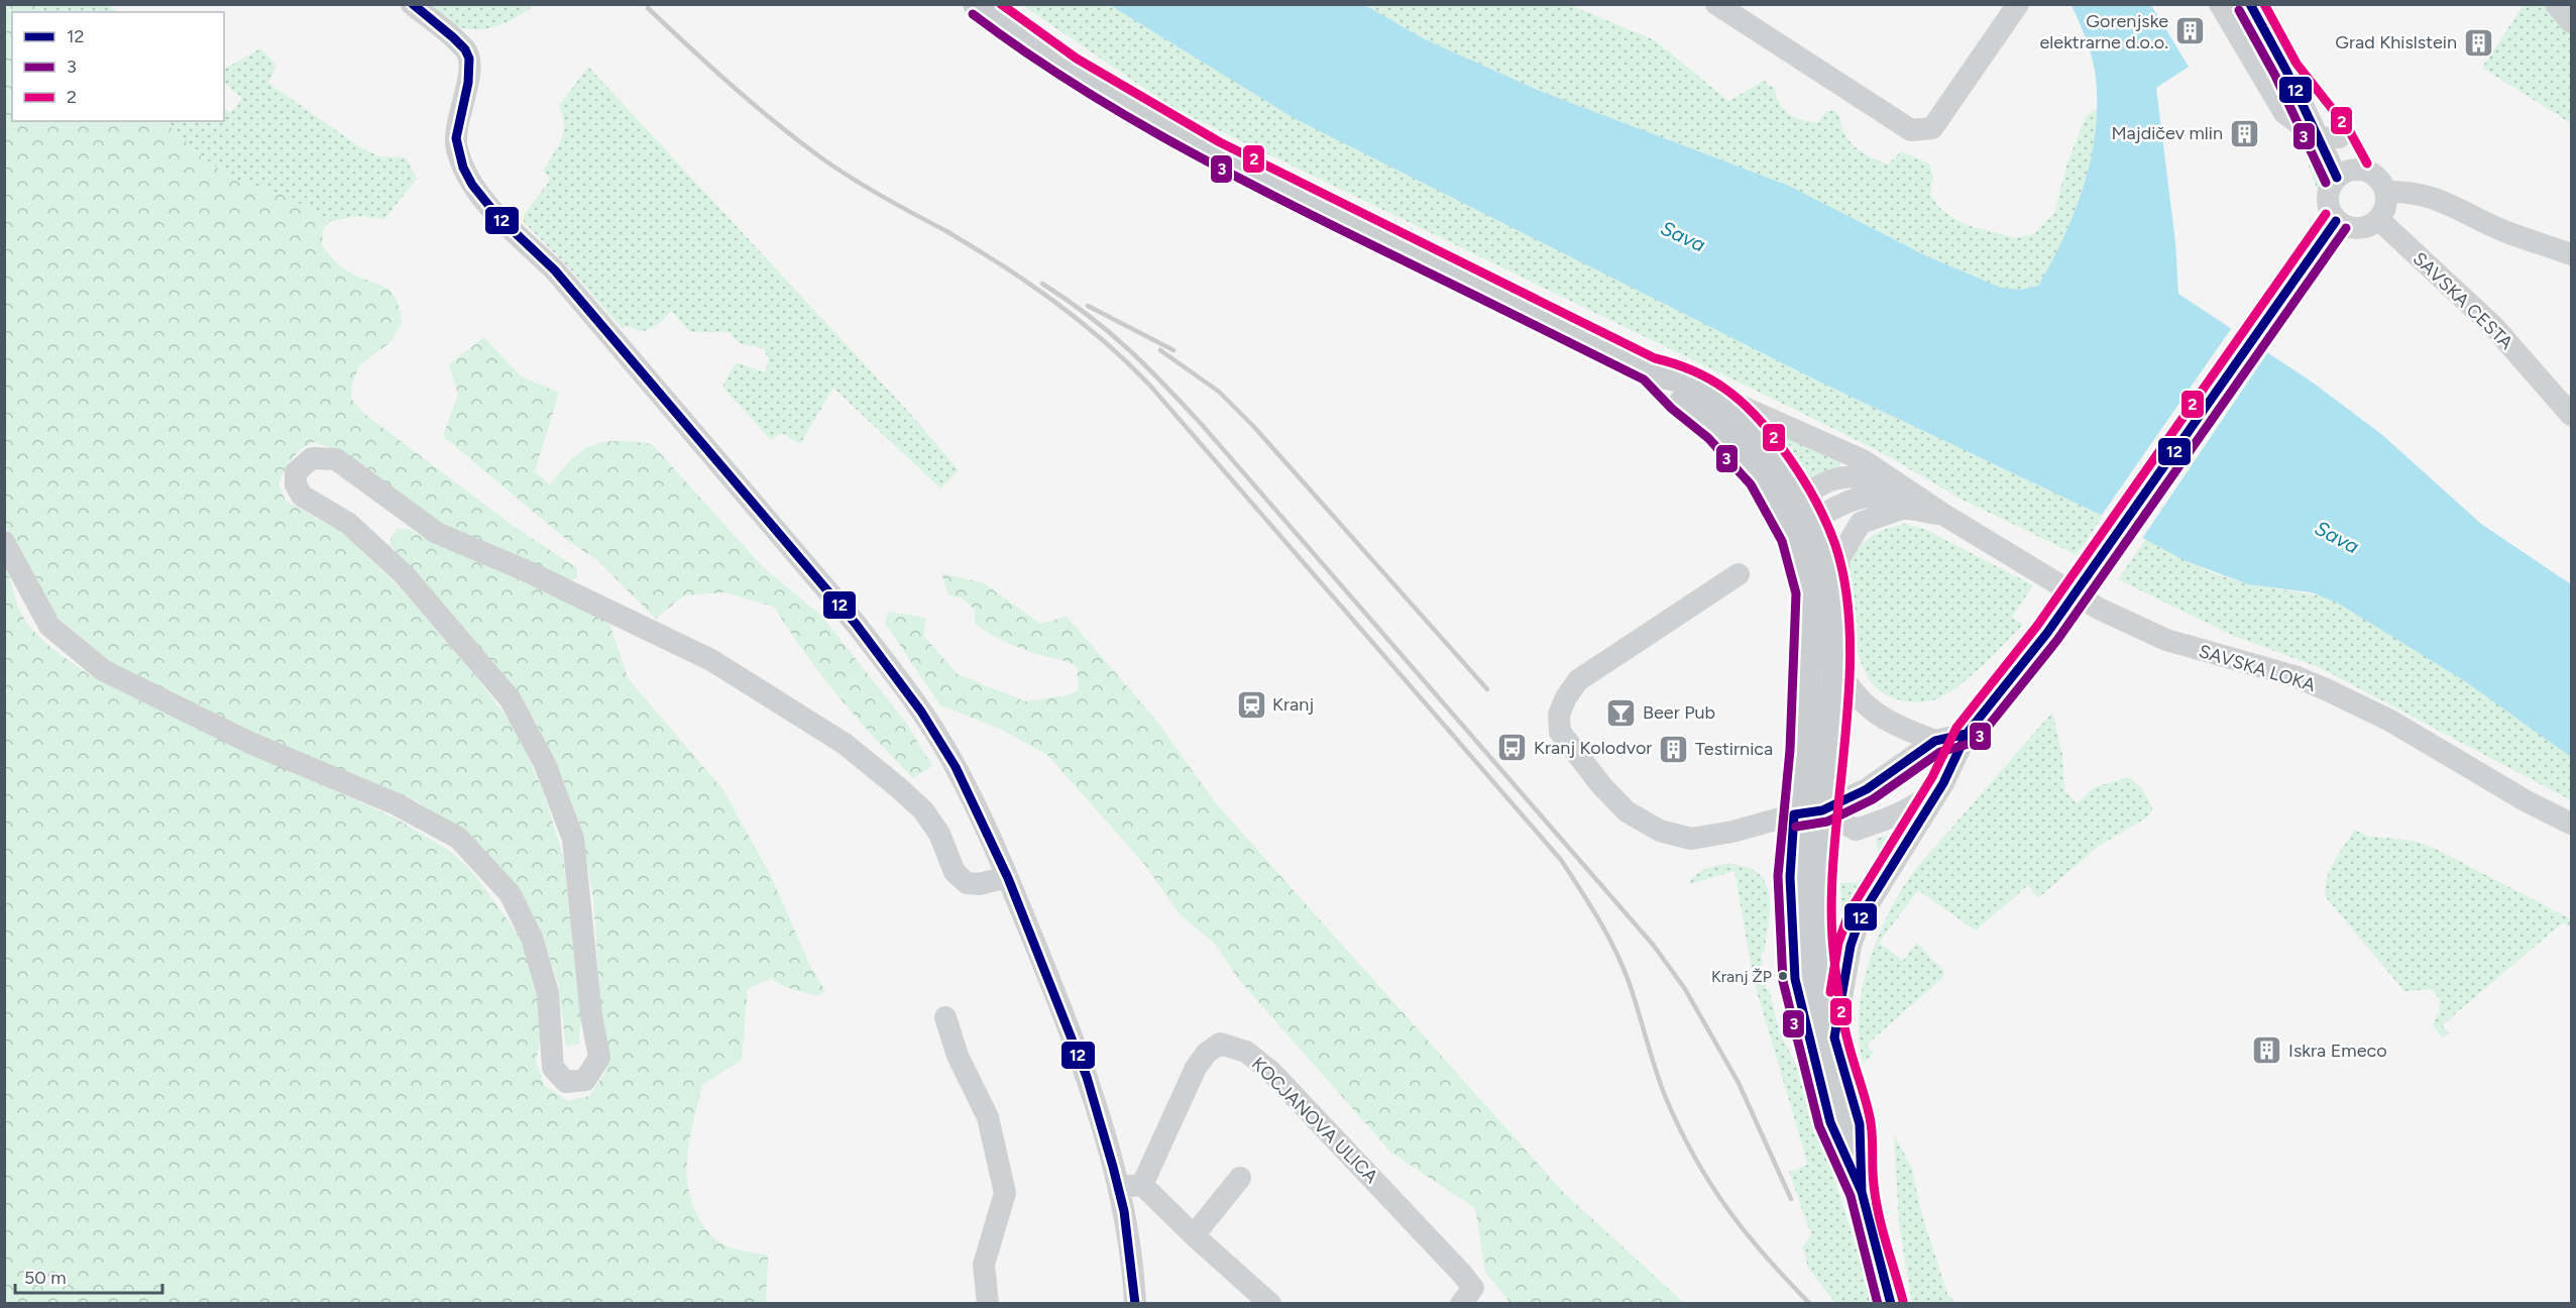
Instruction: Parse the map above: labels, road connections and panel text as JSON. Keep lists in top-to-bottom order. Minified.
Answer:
{"streets":{"street":["SAVSKA CESTA","SAVSKA LOKA","KOCJANOVA ULICA"]},"water":["Sava"],"places":{"building":["Gorenjske elektrarne d.o.o.","Grad Khislstein","Majdičev mlin","Testirnica","Iskra Emeco"],"station":["Kranj"],"bar":["Beer Pub"],"bus stop":["Kranj Kolodvor"],"other":["Kranj ŽP"]},"lines":["transit line 12","transit line 2","transit line 3"],"legend":["12","3","2"],"scale_bar":"50 m"}
